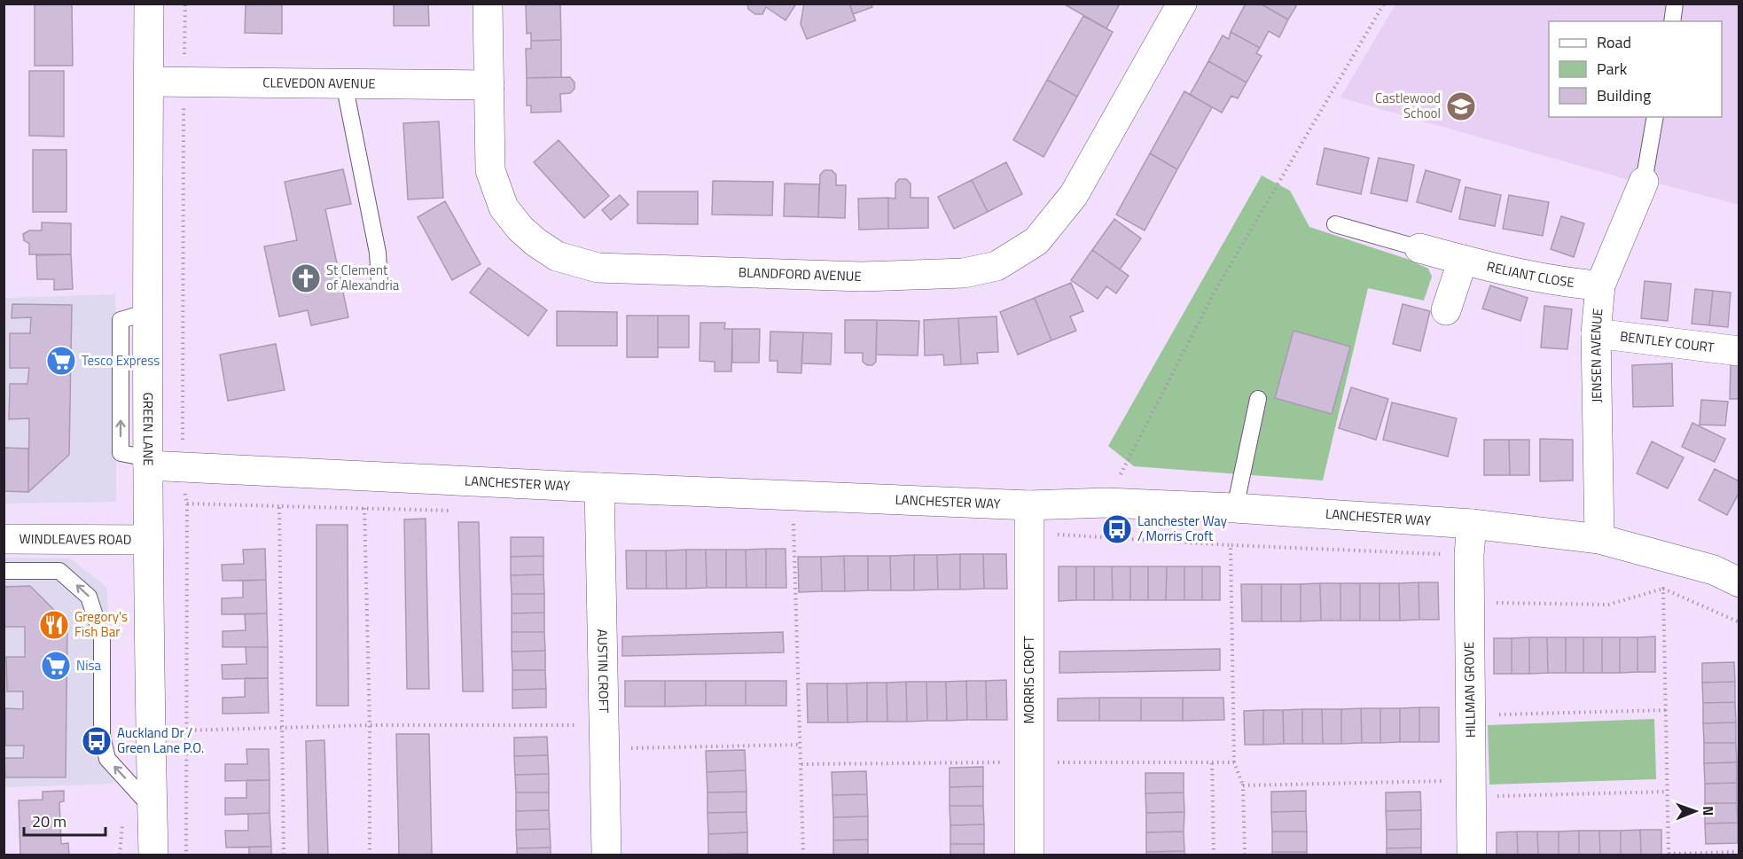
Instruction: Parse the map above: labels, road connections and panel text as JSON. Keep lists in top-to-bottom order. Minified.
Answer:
{"streets":{"street":["CLEVEDON AVENUE","BLANDFORD AVENUE","RELIANT CLOSE","BENTLEY COURT","JENSEN AVENUE","GREEN LANE","LANCHESTER WAY","WINDLEAVES ROAD","AUSTIN CROFT","MORRIS CROFT","HILLMAN GROVE"]},"crossings":[["CLEVEDON AVENUE","BLANDFORD AVENUE"],["CLEVEDON AVENUE","GREEN LANE"],["RELIANT CLOSE","JENSEN AVENUE"],["BENTLEY COURT","JENSEN AVENUE"],["JENSEN AVENUE","LANCHESTER WAY"],["GREEN LANE","LANCHESTER WAY"],["GREEN LANE","WINDLEAVES ROAD"],["LANCHESTER WAY","AUSTIN CROFT"],["LANCHESTER WAY","MORRIS CROFT"],["LANCHESTER WAY","HILLMAN GROVE"]],"places":{"school or university":["Castlewood School"],"church":["St Clement of Alexandria"],"supermarket":["Tesco Express","Nisa"],"bus stop":["Lanchester Way / Morris Croft","Auckland Dr / Green Lane P.O."],"restaurant":["Gregory's Fish Bar"]},"legend":["Road","Park","Building"],"scale_bar":"20 m","north":"right"}
